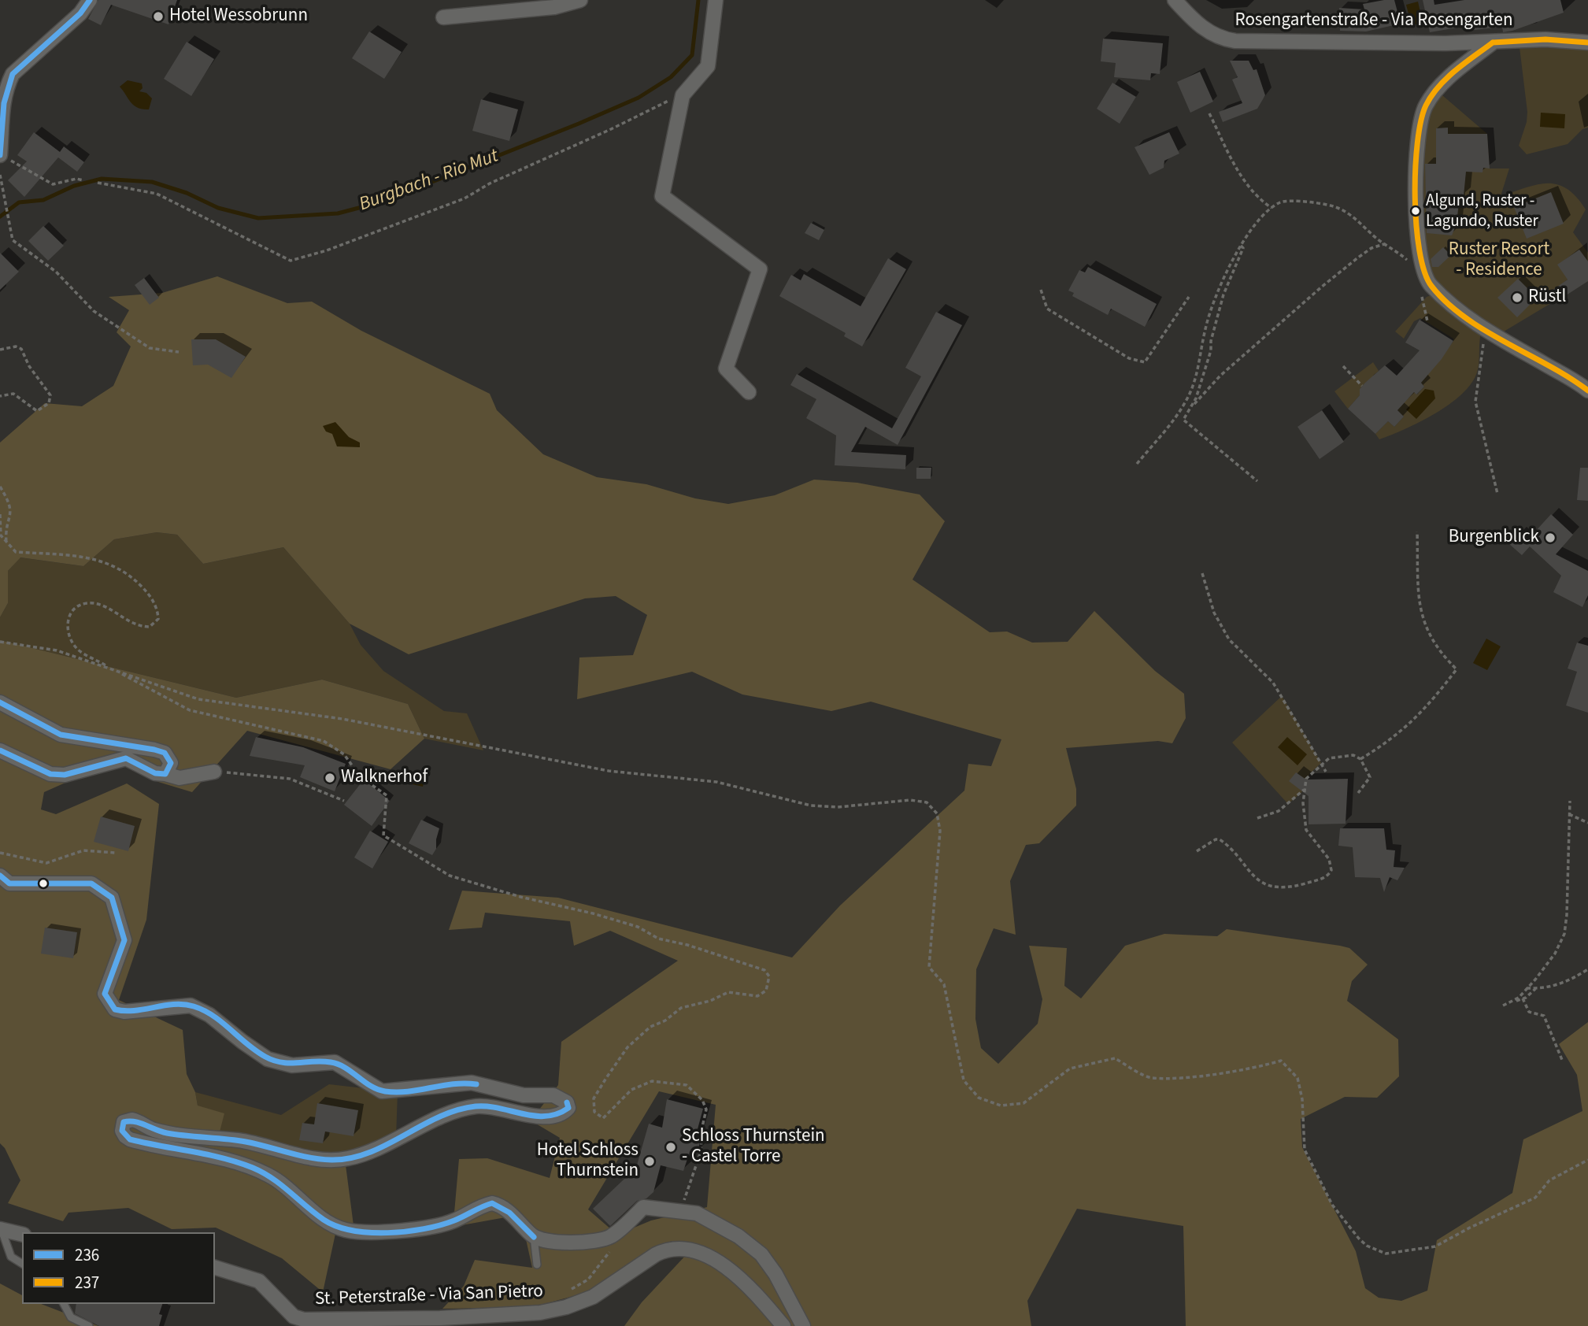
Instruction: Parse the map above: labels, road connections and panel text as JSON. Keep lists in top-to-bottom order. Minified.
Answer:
{"streets":{"street":["Rosengartenstraße - Via Rosengarten","St. Peterstraße - Via San Pietro"]},"water":["Burgbach - Rio Mut"],"parks":["Ruster Resort - Residence"],"places":["Hotel Wessobrunn","Algund, Ruster - Lagundo, Ruster","Rüstl","Burgenblick","Walknerhof","Schloss Thurnstein - Castel Torre","Hotel Schloss Thurnstein"],"lines":["transit line 236","transit line 237"],"legend":["236","237"]}
